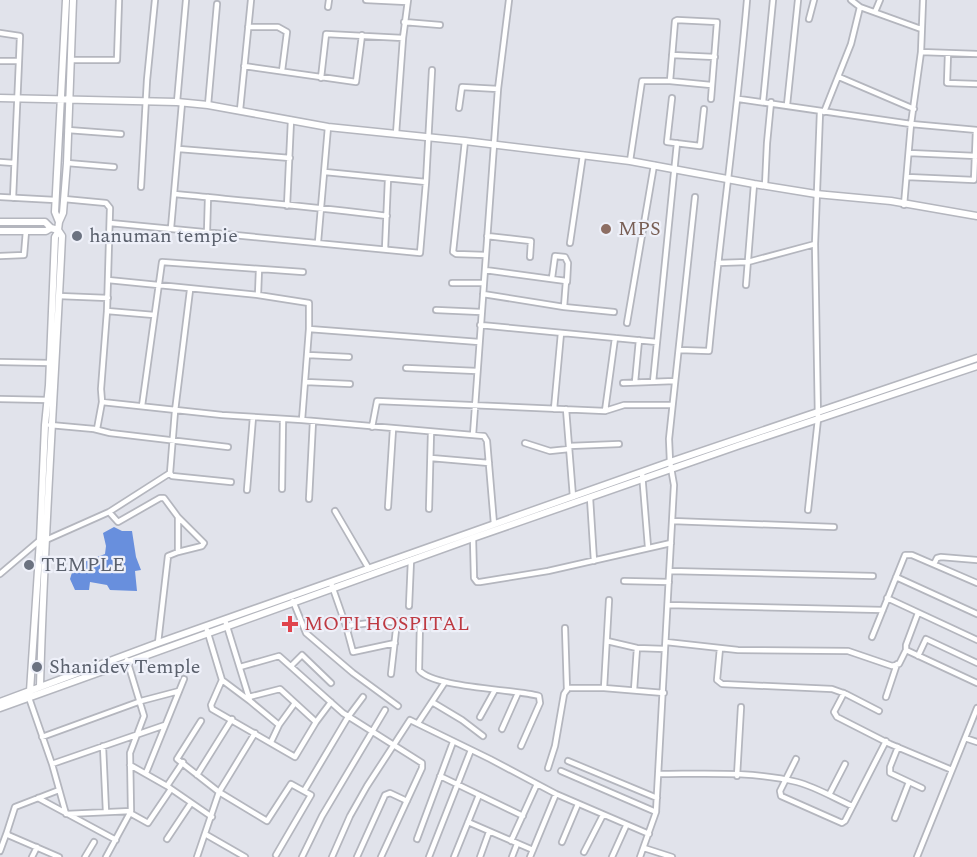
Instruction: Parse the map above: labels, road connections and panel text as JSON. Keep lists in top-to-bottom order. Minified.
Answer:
{"places":{"other":["MPS","hanuman tempie","TEMPLE","Shanidev Temple"],"health":["MOTI HOSPITAL"]}}
